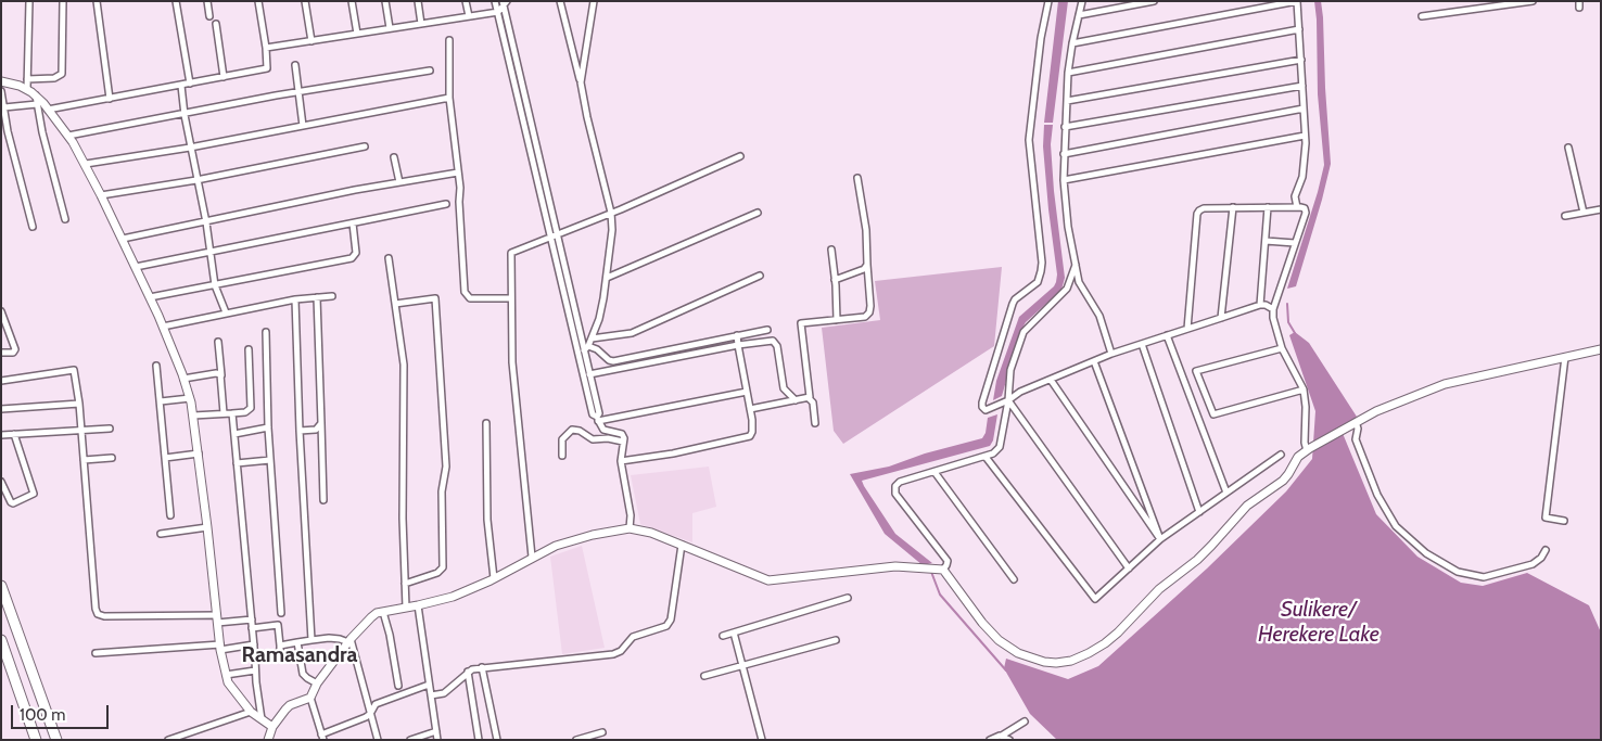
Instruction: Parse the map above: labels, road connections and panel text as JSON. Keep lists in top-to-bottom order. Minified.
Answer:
{"districts":["Ramasandra"],"water":["Sulikere/ Herekere Lake"],"scale_bar":"100 m"}
